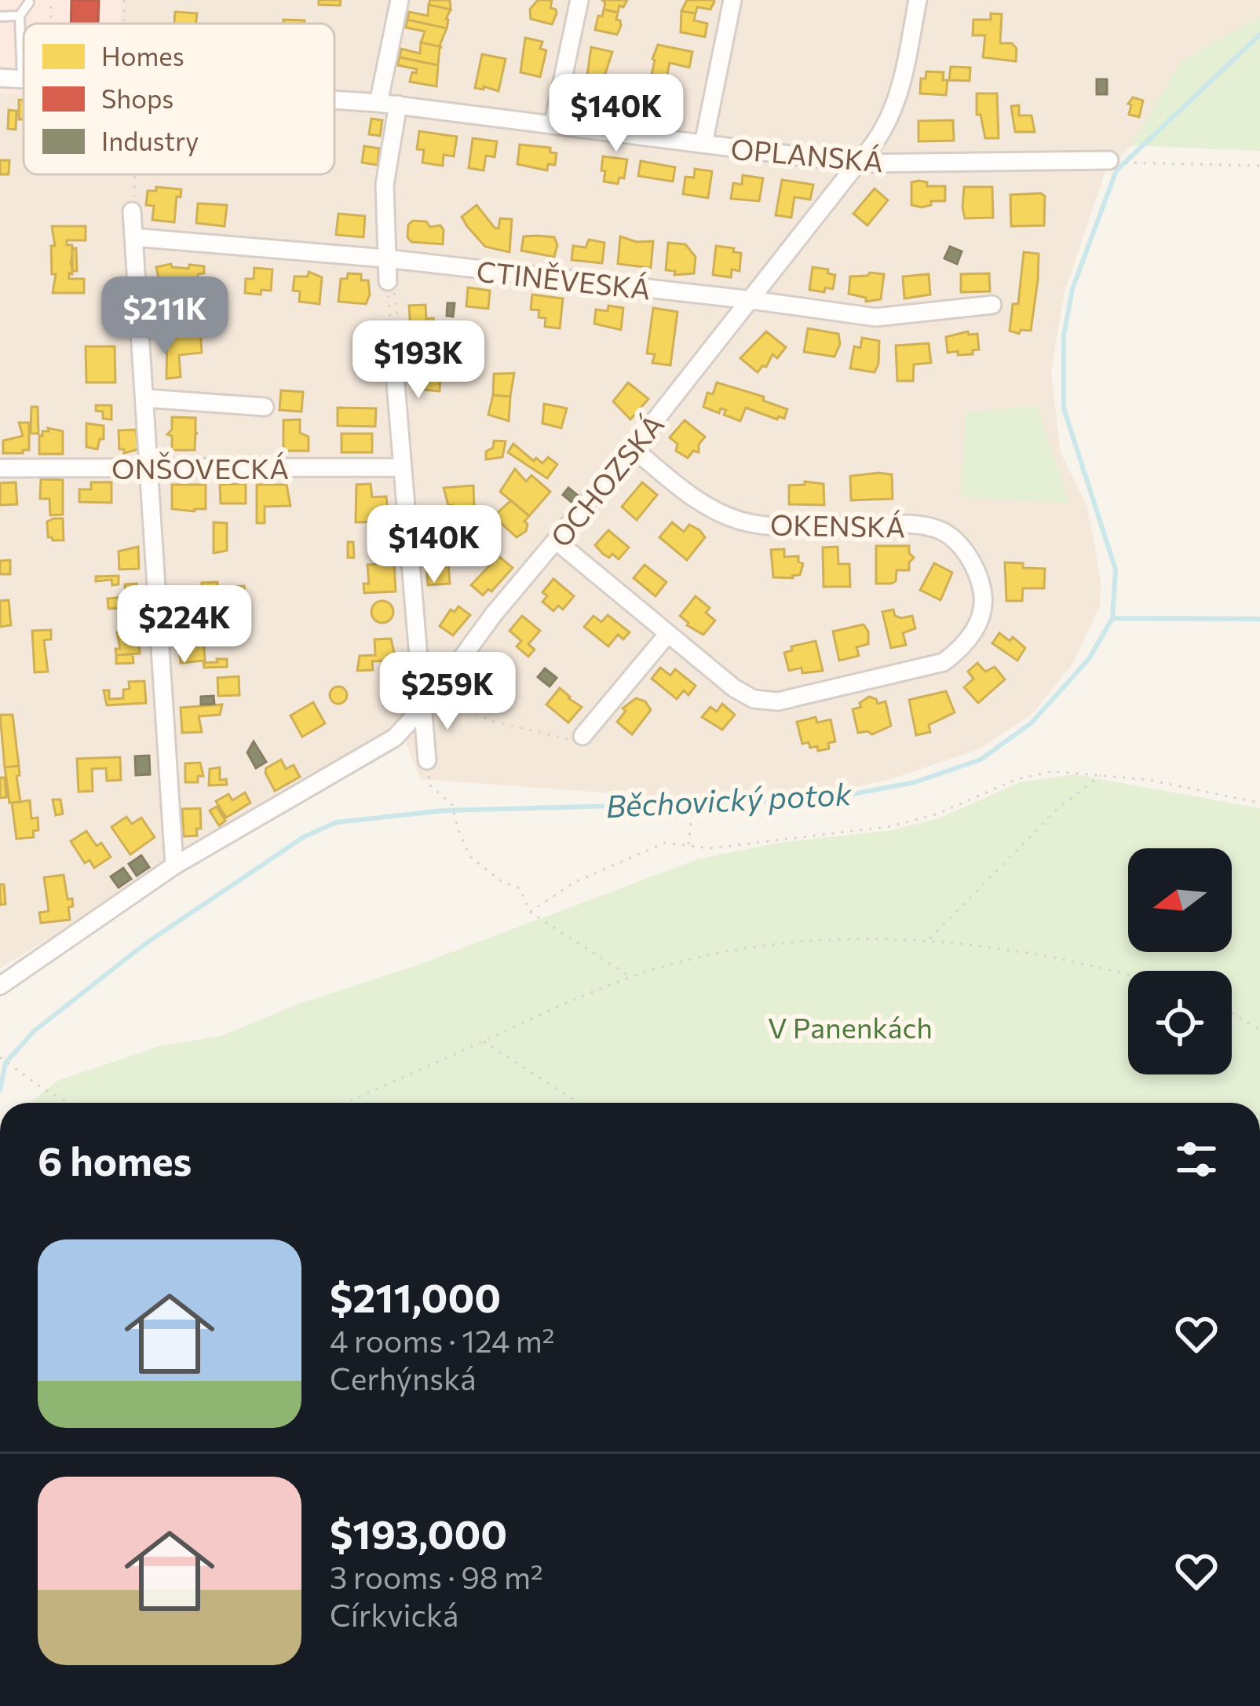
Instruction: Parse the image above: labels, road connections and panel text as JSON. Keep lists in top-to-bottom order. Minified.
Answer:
{"streets":{"street":["OPLANSKÁ","CTINĚVESKÁ","ONŠOVECKÁ","OCHOZSKÁ","OKENSKÁ"]},"crossings":[["OPLANSKÁ","OCHOZSKÁ"],["CTINĚVESKÁ","OCHOZSKÁ"],["OCHOZSKÁ","OKENSKÁ"]],"water":["Běchovický potok"],"parks":["V Panenkách"],"legend":["Homes","Shops","Industry"],"north":"left","page":{"price":["$140K","$211K","$193K","$140K","$224K","$259K"],"heading":"6 homes","list":[{"name":"$211,000","note":"4 rooms · 124 m² · Cerhýnská"},{"name":"$193,000","note":"3 rooms · 98 m² · Církvická"}]}}
